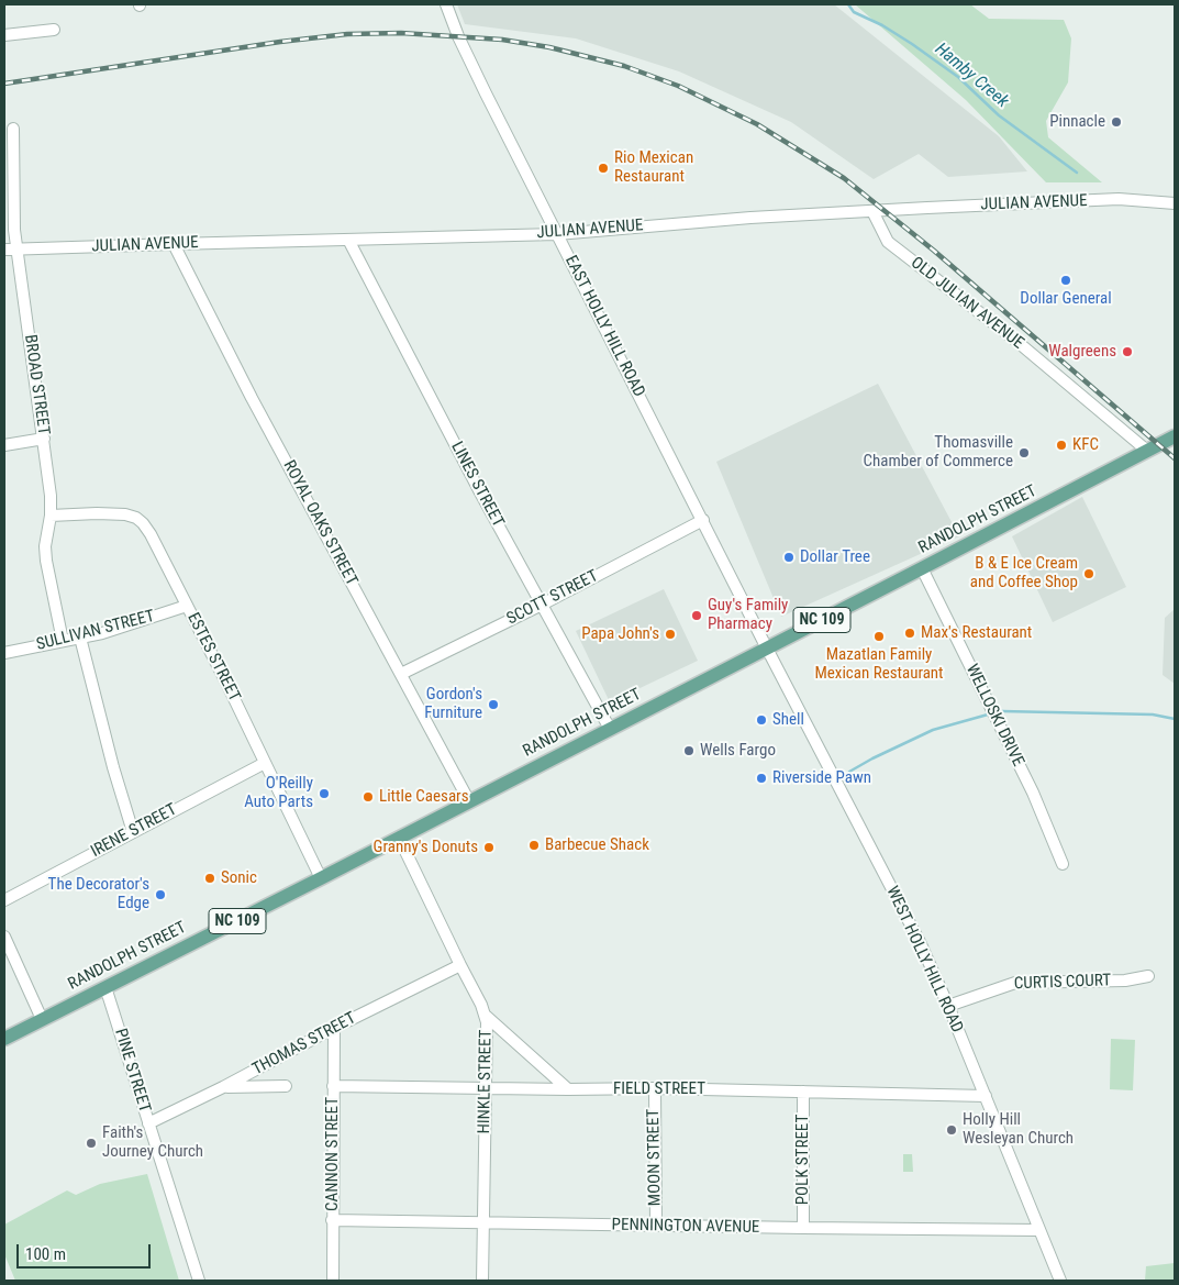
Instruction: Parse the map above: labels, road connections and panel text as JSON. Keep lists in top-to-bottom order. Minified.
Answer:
{"streets":{"main road":["RANDOLPH STREET","NC 109"],"street":["JULIAN AVENUE","OLD JULIAN AVENUE","EAST HOLLY HILL ROAD","BROAD STREET","LINES STREET","ROYAL OAKS STREET","SCOTT STREET","SULLIVAN STREET","ESTES STREET","WELLOSKI DRIVE","IRENE STREET","WEST HOLLY HILL ROAD","CURTIS COURT","THOMAS STREET","PINE STREET","HINKLE STREET","FIELD STREET","CANNON STREET","MOON STREET","POLK STREET","PENNINGTON AVENUE"]},"crossings":[["JULIAN AVENUE","OLD JULIAN AVENUE"],["JULIAN AVENUE","EAST HOLLY HILL ROAD"],["JULIAN AVENUE","BROAD STREET"],["JULIAN AVENUE","LINES STREET"],["JULIAN AVENUE","ROYAL OAKS STREET"],["OLD JULIAN AVENUE","RANDOLPH STREET"],["EAST HOLLY HILL ROAD","RANDOLPH STREET"],["EAST HOLLY HILL ROAD","SCOTT STREET"],["EAST HOLLY HILL ROAD","WEST HOLLY HILL ROAD"],["BROAD STREET","SULLIVAN STREET"],["BROAD STREET","ESTES STREET"],["LINES STREET","RANDOLPH STREET"],["LINES STREET","SCOTT STREET"],["RANDOLPH STREET","ROYAL OAKS STREET"],["RANDOLPH STREET","ESTES STREET"],["RANDOLPH STREET","WELLOSKI DRIVE"],["RANDOLPH STREET","WEST HOLLY HILL ROAD"],["RANDOLPH STREET","PINE STREET"],["RANDOLPH STREET","HINKLE STREET"],["ROYAL OAKS STREET","SCOTT STREET"],["SULLIVAN STREET","ESTES STREET"],["ESTES STREET","IRENE STREET"],["WEST HOLLY HILL ROAD","CURTIS COURT"],["WEST HOLLY HILL ROAD","FIELD STREET"],["WEST HOLLY HILL ROAD","PENNINGTON AVENUE"],["THOMAS STREET","PINE STREET"],["THOMAS STREET","HINKLE STREET"],["THOMAS STREET","CANNON STREET"],["HINKLE STREET","FIELD STREET"],["HINKLE STREET","PENNINGTON AVENUE"],["FIELD STREET","CANNON STREET"],["FIELD STREET","MOON STREET"],["FIELD STREET","POLK STREET"],["CANNON STREET","PENNINGTON AVENUE"],["MOON STREET","PENNINGTON AVENUE"],["POLK STREET","PENNINGTON AVENUE"]],"water":["Hamby Creek"],"places":["Pinnacle","Rio Mexican Restaurant","Dollar General","Walgreens","KFC","Thomasville Chamber of Commerce","Dollar Tree","B & E Ice Cream and Coffee Shop","Guy's Family Pharmacy","Max's Restaurant","Papa John's","Mazatlan Family Mexican Restaurant","Gordon's Furniture","Shell","Wells Fargo","Riverside Pawn","O'Reilly Auto Parts","Little Caesars","Barbecue Shack","Granny's Donuts","Sonic","The Decorator's Edge","Holly Hill Wesleyan Church","Faith's Journey Church"],"scale_bar":"100 m"}
